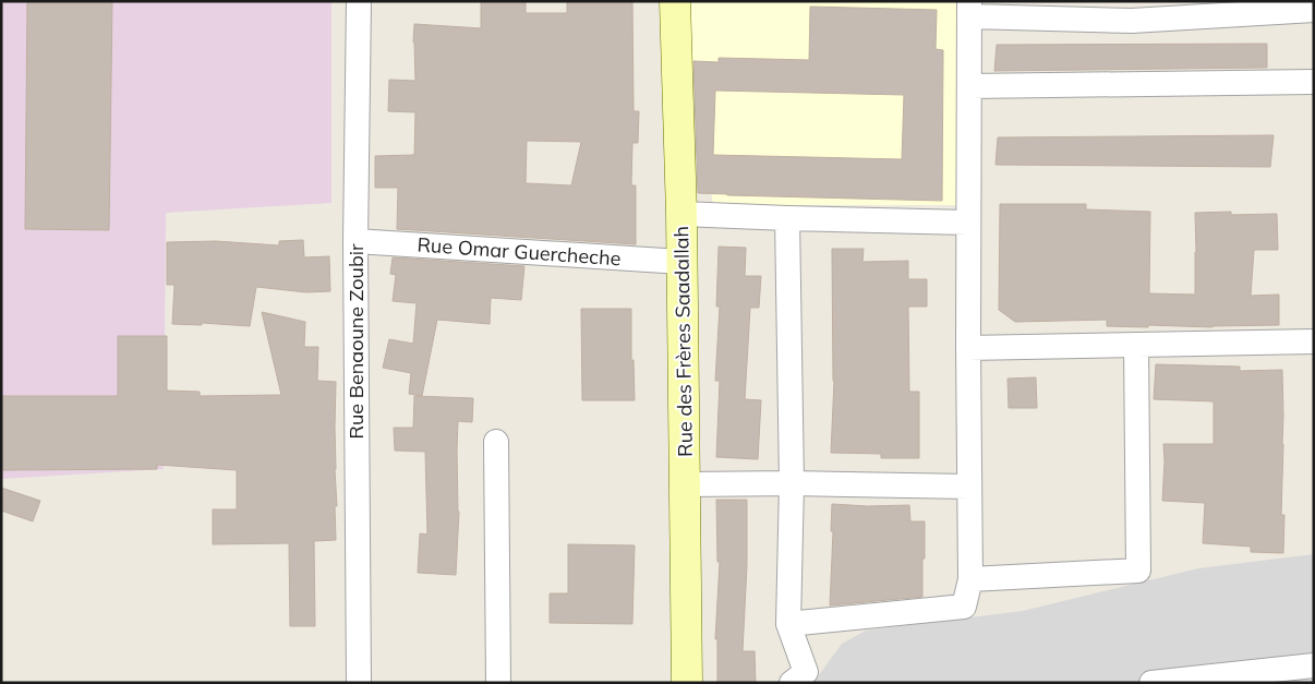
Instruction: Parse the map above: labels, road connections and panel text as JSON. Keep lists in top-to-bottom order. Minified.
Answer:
{"streets":{"street":["Rue Omar Guercheche","Rue Benaoune Zoubir","Rue des Frères Saadallah"]},"crossings":[["Rue Omar Guercheche","Rue Benaoune Zoubir"],["Rue Omar Guercheche","Rue des Frères Saadallah"]]}
